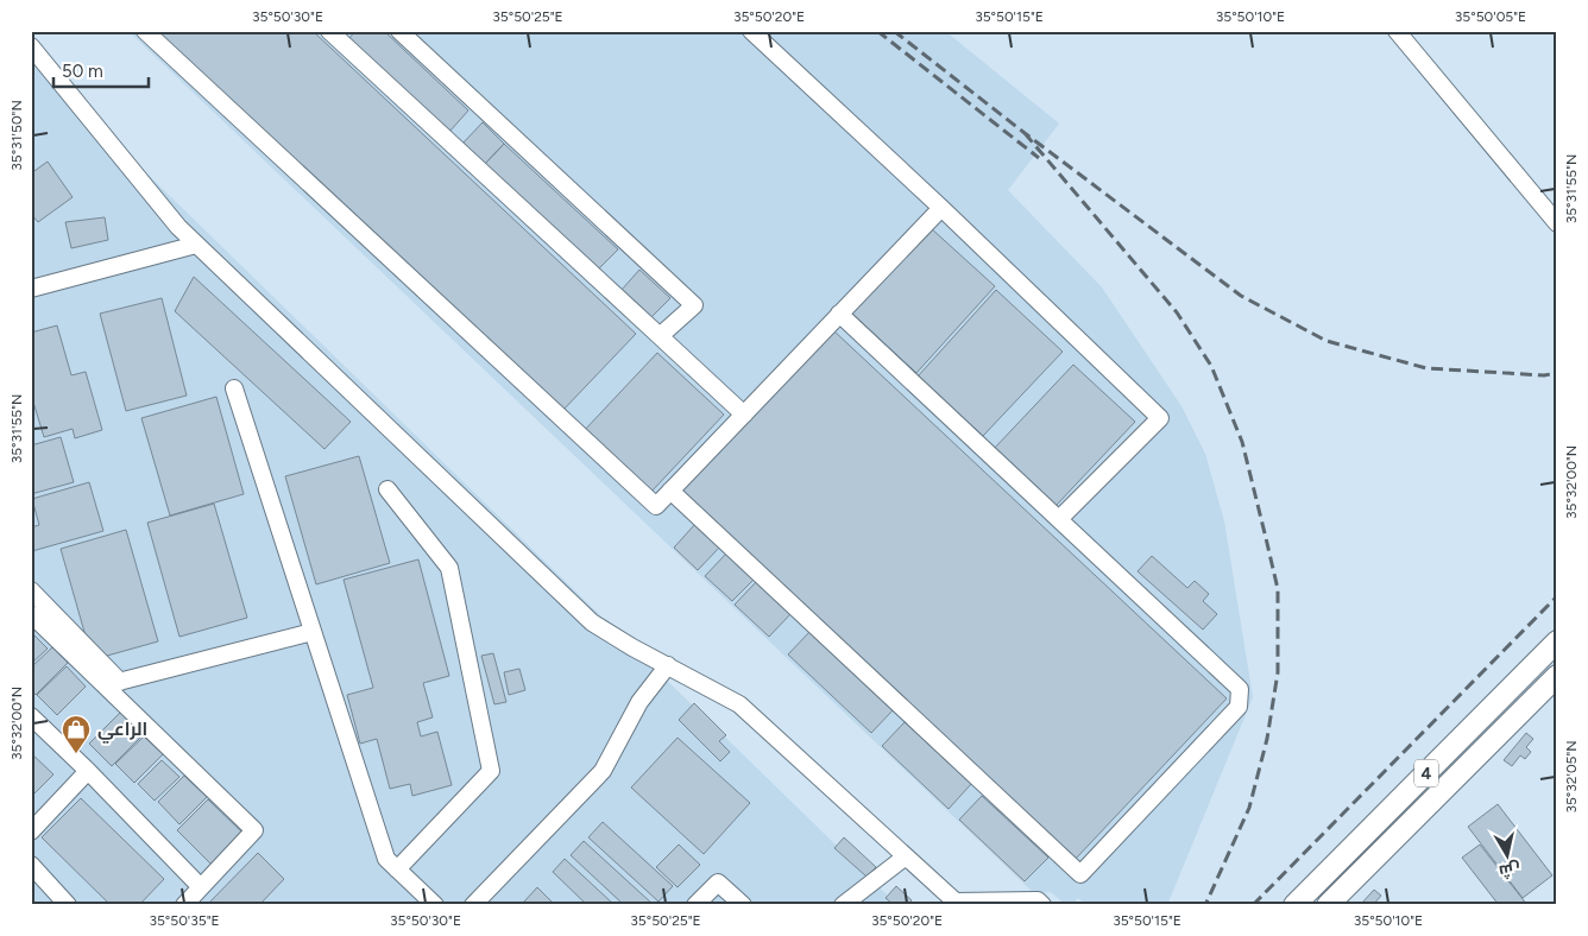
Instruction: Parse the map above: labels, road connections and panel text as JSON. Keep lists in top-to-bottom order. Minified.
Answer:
{"streets":{"main road":["4"]},"places":{"shop":["الراعي"]},"scale_bar":"50 m","north":"bottom","coordinates":["35°50'30\"E","35°50'25\"E","35°50'20\"E","35°50'15\"E","35°50'10\"E","35°50'05\"E","35°31'50\"N","35°31'55\"N","35°32'00\"N","35°32'05\"N","35°50'35\"E"]}
